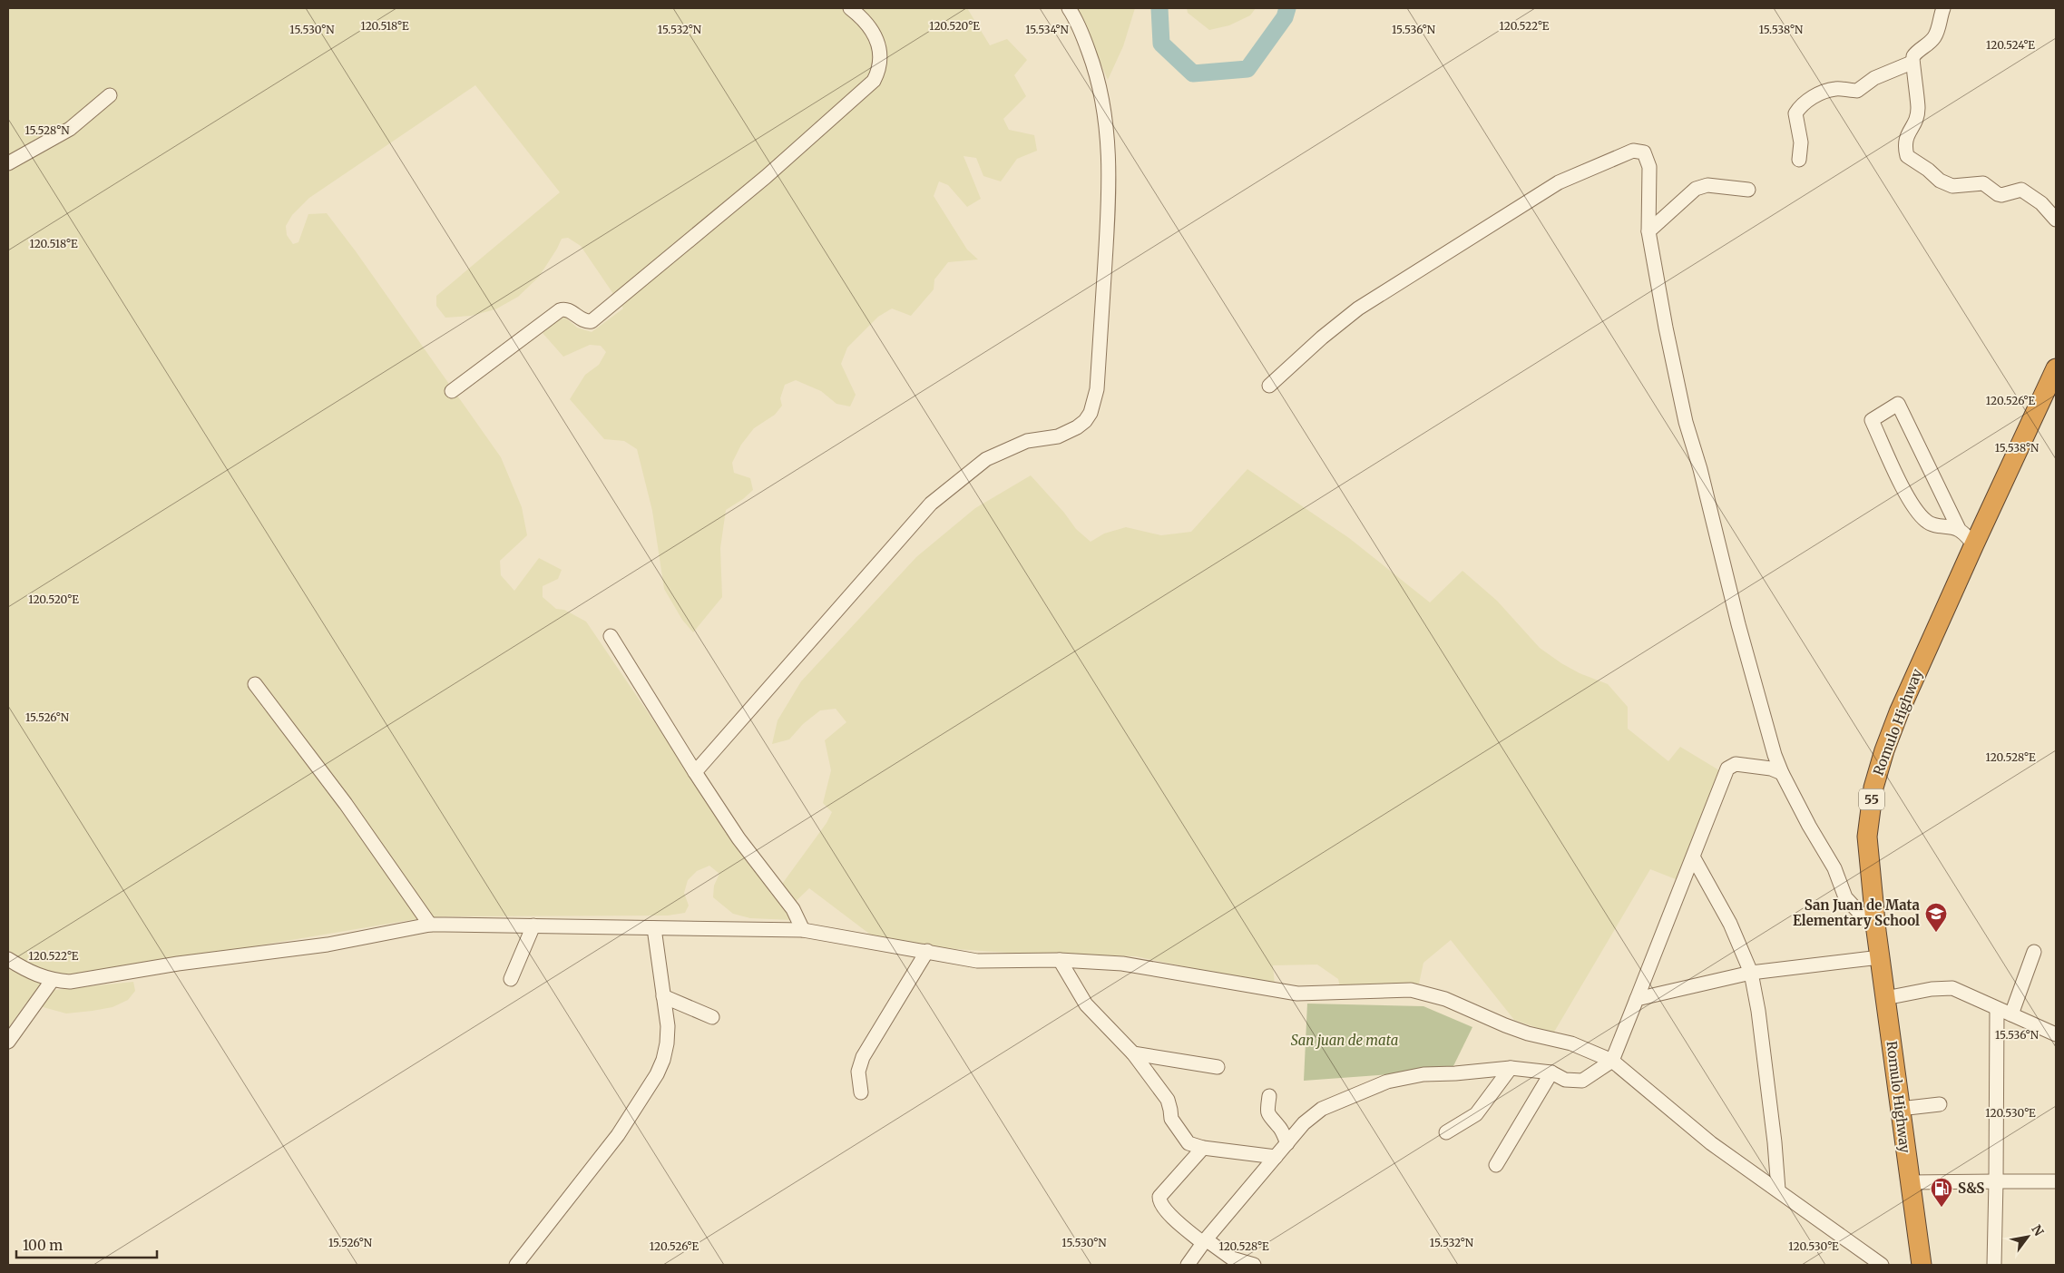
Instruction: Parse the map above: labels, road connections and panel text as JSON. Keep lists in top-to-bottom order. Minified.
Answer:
{"streets":{"highway":["Romulo Highway","55"]},"parks":["San juan de mata"],"places":{"school or university":["San Juan de Mata Elementary School"],"fuel station":["S&S"]},"scale_bar":"100 m","north":"top right","coordinates":["120.520°E","120.522°E","120.518°E","15.538°N","15.530°N","15.532°N","15.534°N","15.536°N","120.524°E","15.528°N","120.526°E","15.526°N","120.528°E","120.530°E"]}
